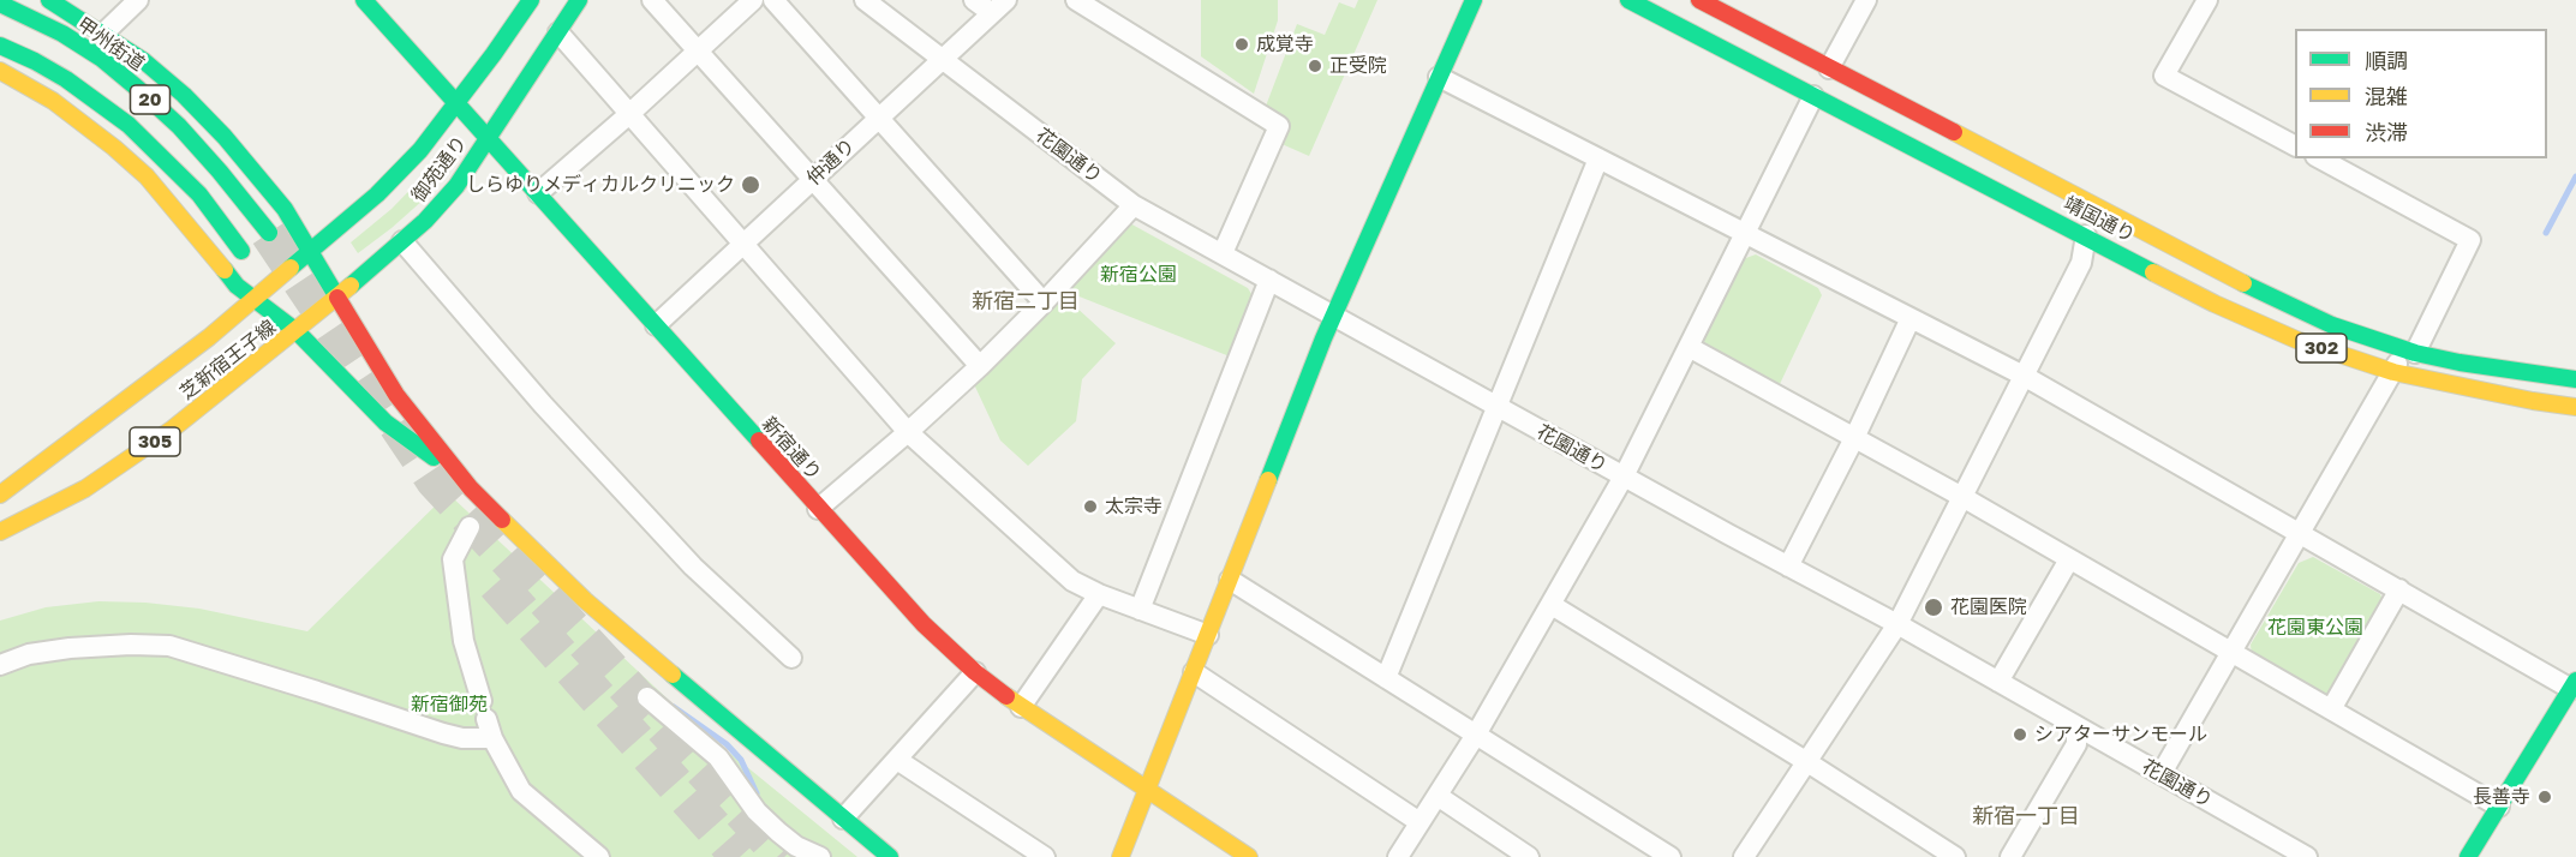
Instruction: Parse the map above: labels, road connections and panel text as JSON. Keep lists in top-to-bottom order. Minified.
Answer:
{"streets":{"main road":["甲州街道","20","御苑通り","靖国通り","302","芝新宿王子線","305","新宿通り"],"street":["花園通り","仲通り"]},"crossings":[["花園通り","仲通り"],["仲通り","新宿通り"],["御苑通り","芝新宿王子線"],["御苑通り","新宿通り"]],"districts":["新宿二丁目","新宿一丁目"],"parks":["新宿公園","花園東公園","新宿御苑"],"places":["成覚寺","正受院","しらゆりメディカルクリニック","太宗寺","花園医院","シアターサンモール","長善寺"],"legend":["順調","混雑","渋滞"]}
